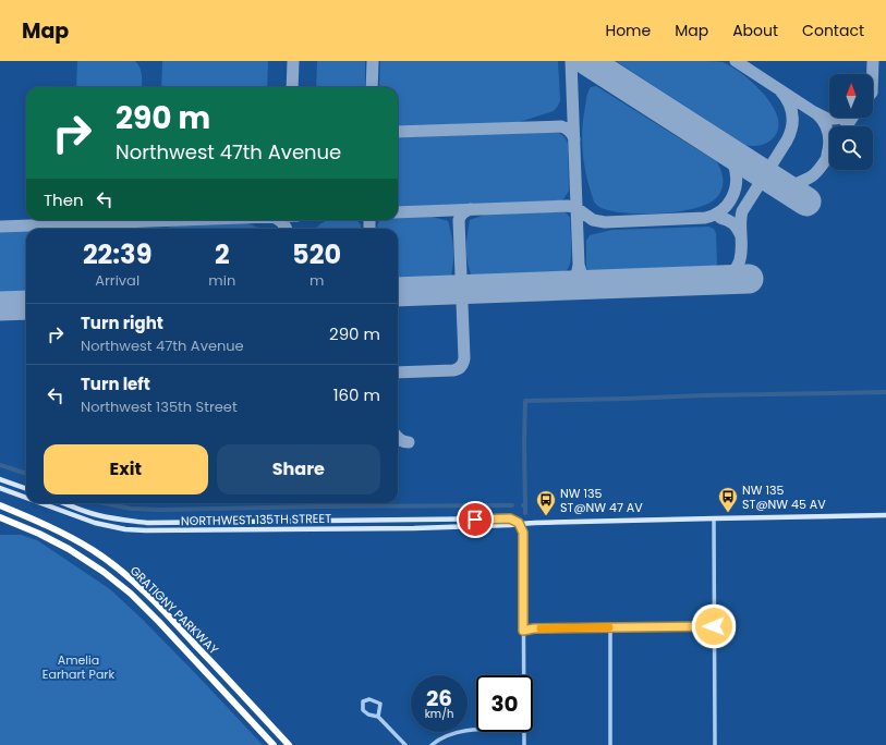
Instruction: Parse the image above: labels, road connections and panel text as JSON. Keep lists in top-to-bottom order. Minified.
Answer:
{"streets":{"highway":["GRATIGNY PARKWAY"],"main road":["NORTHWEST 135TH STREET"]},"parks":["Amelia Earhart Park"],"places":{"bus stop":["NW 135 ST@NW 45 AV","NW 135 ST@NW 47 AV"]},"north":"top","page":{"header":"Map","nav":["Home","Map","About","Contact"],"turn":["290 m","Northwest 47th Avenue"],"then":"Then","eta":["22:39","Arrival","2","min","520","m"],"list":[{"name":"Turn right","note":"Northwest 47th Avenue","value":"290 m"},{"name":"Turn left","note":"Northwest 135th Street","value":"160 m"}],"buttons":["Exit","Share"],"speed":"26 km/h","limit":"30"}}
